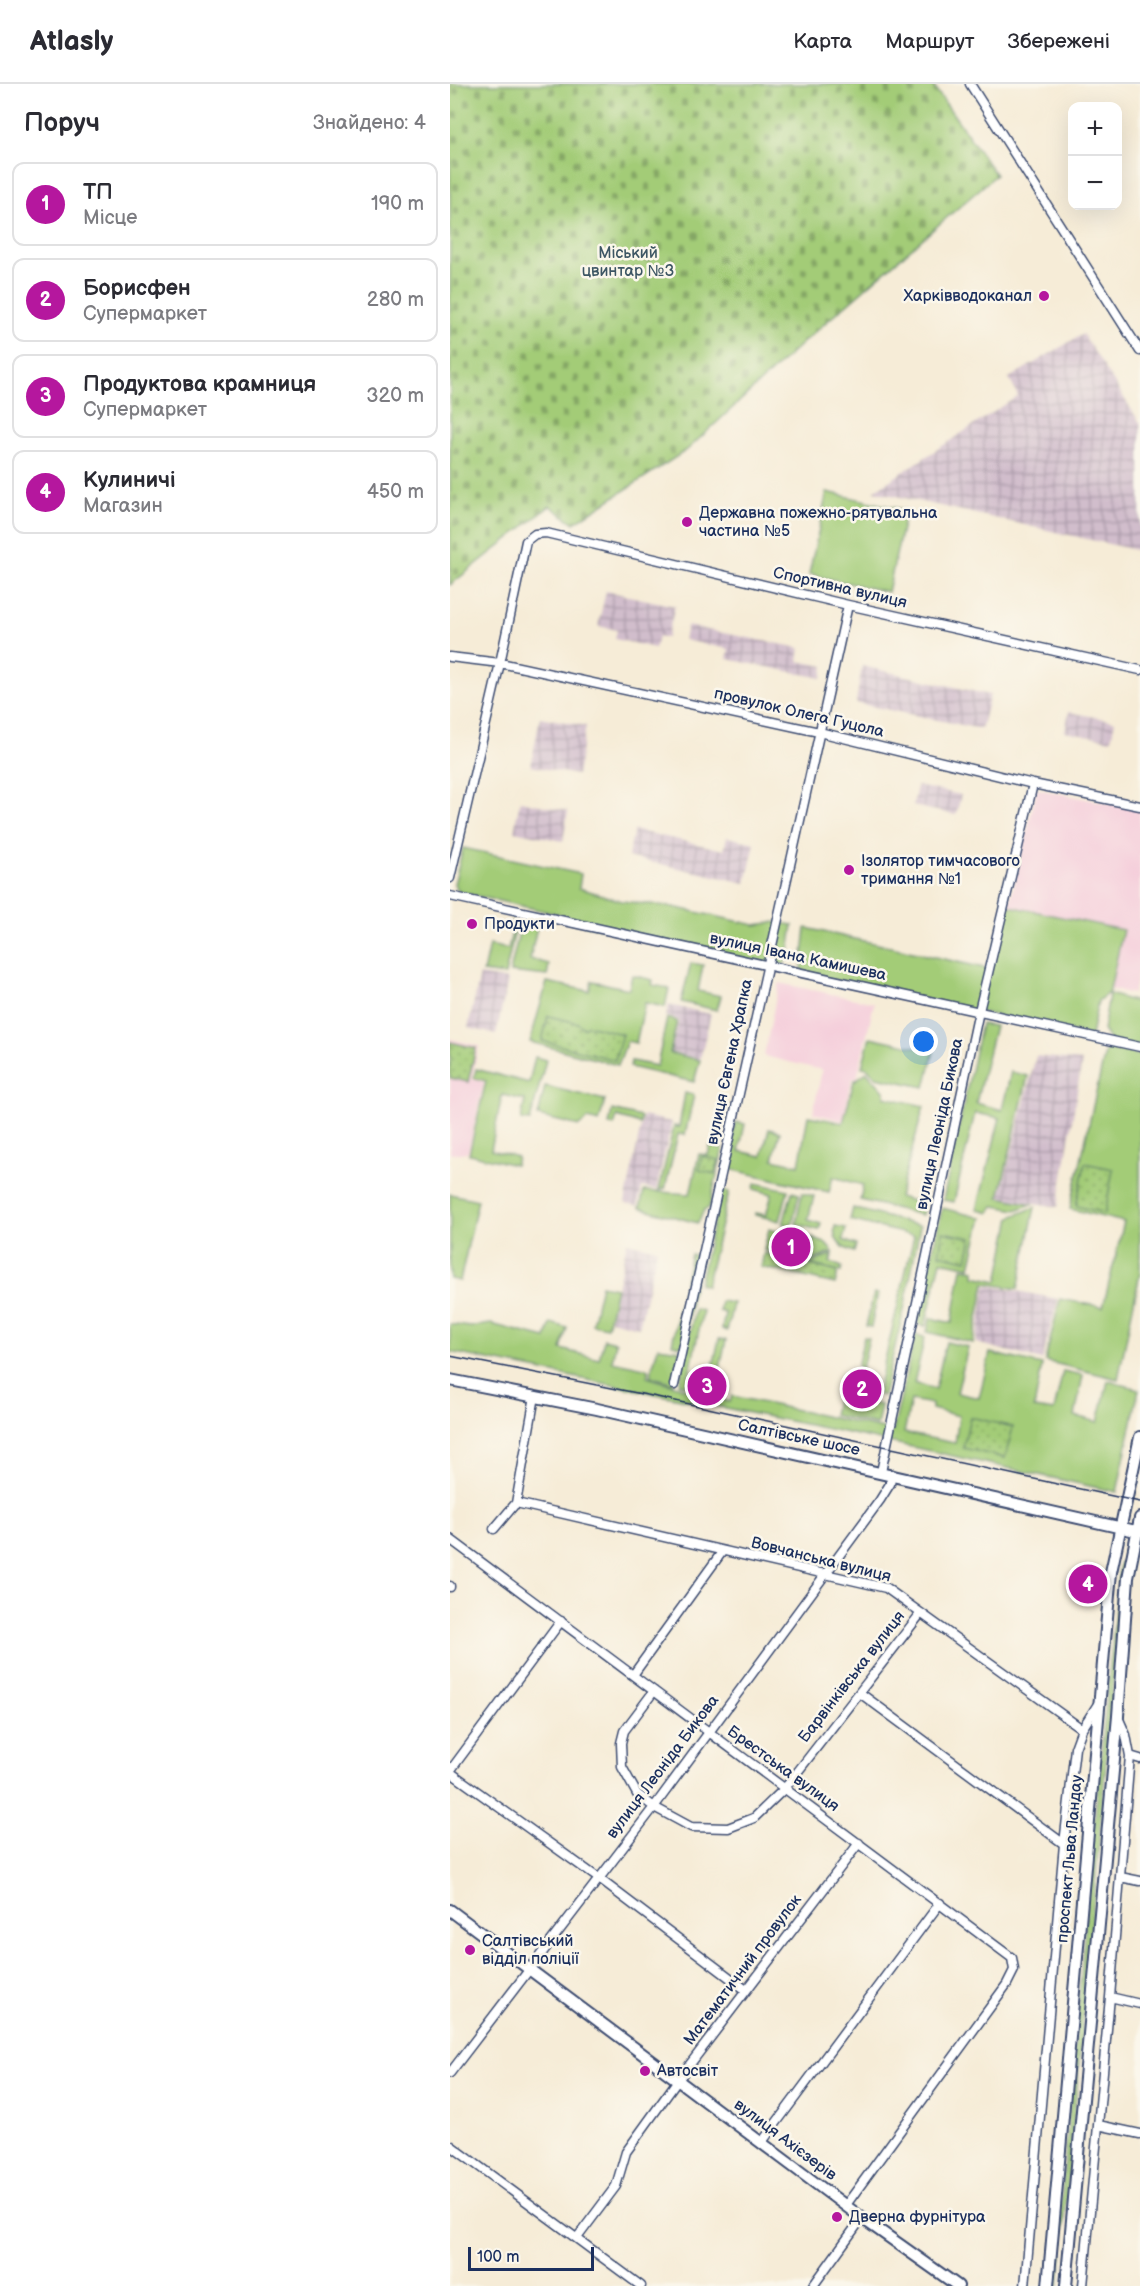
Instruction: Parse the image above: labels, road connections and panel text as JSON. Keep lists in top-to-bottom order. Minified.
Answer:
{"streets":{"main road":["Салтівське шосе","проспект Льва Ландау","вулиця Ахієзерів"],"street":["Спортивна вулиця","провулок Олега Гуцола","вулиця Івана Камишева","вулиця Євгена Храпка","вулиця Леоніда Бикова","Вовчанська вулиця","Барвінківська вулиця","Брестська вулиця","Математичний провулок"]},"crossings":[["Спортивна вулиця","провулок Олега Гуцола"],["Спортивна вулиця","вулиця Євгена Храпка"],["провулок Олега Гуцола","вулиця Євгена Храпка"],["провулок Олега Гуцола","вулиця Леоніда Бикова"],["вулиця Івана Камишева","вулиця Євгена Храпка"],["вулиця Івана Камишева","вулиця Леоніда Бикова"],["вулиця Леоніда Бикова","Салтівське шосе"],["вулиця Леоніда Бикова","Вовчанська вулиця"],["вулиця Леоніда Бикова","Барвінківська вулиця"],["вулиця Леоніда Бикова","Брестська вулиця"],["вулиця Леоніда Бикова","вулиця Ахієзерів"],["Салтівське шосе","проспект Льва Ландау"],["Вовчанська вулиця","Барвінківська вулиця"],["Барвінківська вулиця","Брестська вулиця"],["Брестська вулиця","Математичний провулок"],["Брестська вулиця","вулиця Ахієзерів"],["Математичний провулок","вулиця Ахієзерів"]],"parks":["Міський цвинтар №3"],"places":["Харківводоканал","Державна пожежно-рятувальна частина №5","Ізолятор тимчасового тримання №1","Продукти","Салтівський відділ поліції","Автосвіт","Дверна фурнітура"],"scale_bar":"100 m","page":{"header":"Atlasly","nav":["Карта","Маршрут","Збережені"],"heading":["Поруч","Знайдено: 4"],"map_buttons":["+","−"],"list":[{"mark":"1","name":"ТП","note":"Місце","value":"190 m"},{"mark":"2","name":"Борисфен","note":"Супермаркет","value":"280 m"},{"mark":"3","name":"Продуктова крамниця","note":"Супермаркет","value":"320 m"},{"mark":"4","name":"Кулиничі","note":"Магазин","value":"450 m"}],"pins":["1","3","2","4"],"scale":"100 m"}}
